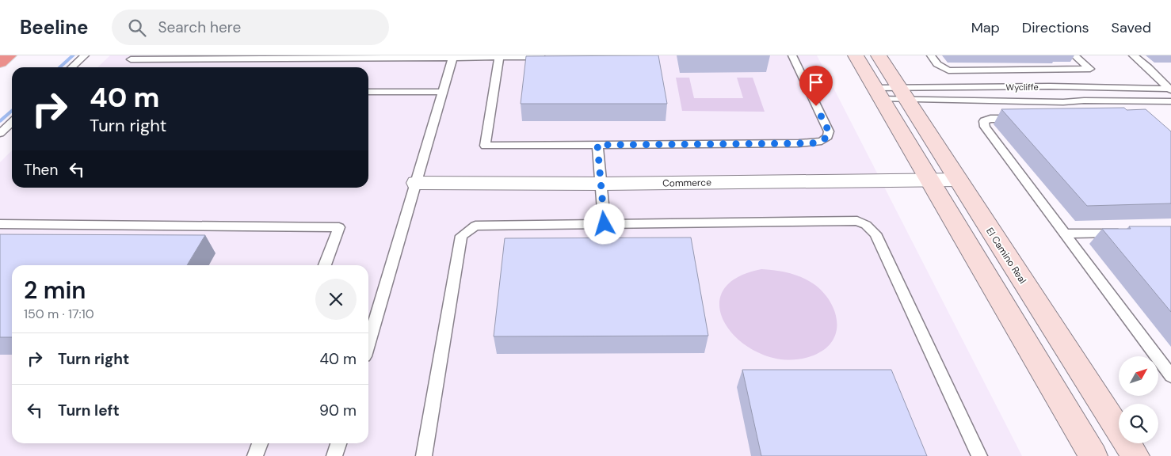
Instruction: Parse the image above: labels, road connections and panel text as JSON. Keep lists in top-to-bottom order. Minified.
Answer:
{"streets":{"main road":["El Camino Real"],"street":["Commerce"],"lane":["Wycliffe"]},"crossings":[["Wycliffe","El Camino Real"],["Commerce","El Camino Real"]],"north":"top right","page":{"header":"Beeline","search":"Search here","nav":["Map","Directions","Saved"],"turn":["40 m","Turn right"],"then":"Then","heading":["2 min","150 m · 17:10"],"list":[{"name":"Turn right","value":"40 m"},{"name":"Turn left","value":"90 m"}]}}
